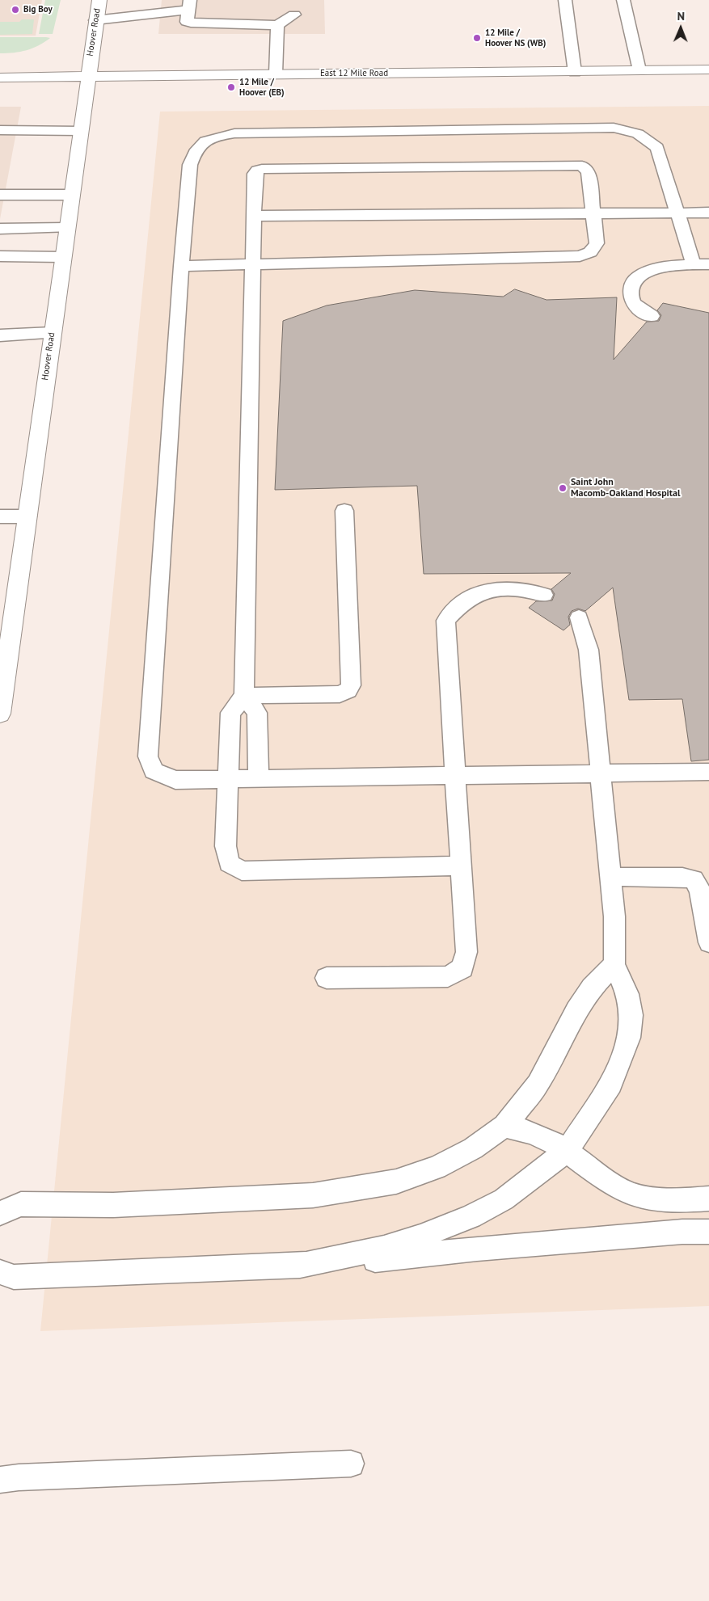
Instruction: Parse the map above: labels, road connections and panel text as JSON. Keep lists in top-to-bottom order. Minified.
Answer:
{"streets":{"main road":["Hoover Road","East 12 Mile Road"]},"crossings":[["Hoover Road","East 12 Mile Road"]],"places":["Big Boy","12 Mile / Hoover NS (WB)","12 Mile / Hoover (EB)","Saint John Macomb-Oakland Hospital"],"north":"top"}
